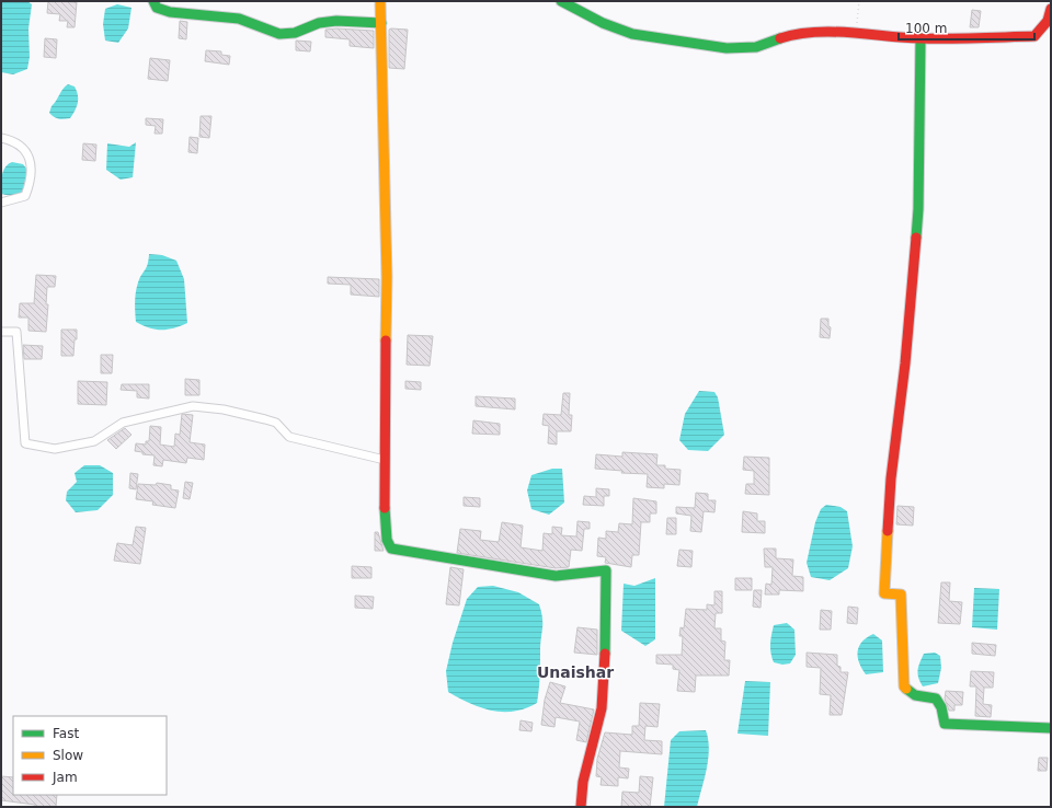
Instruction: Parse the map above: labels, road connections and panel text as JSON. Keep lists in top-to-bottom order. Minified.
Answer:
{"districts":["Unaishar"],"legend":["Fast","Slow","Jam"],"scale_bar":"100 m"}
